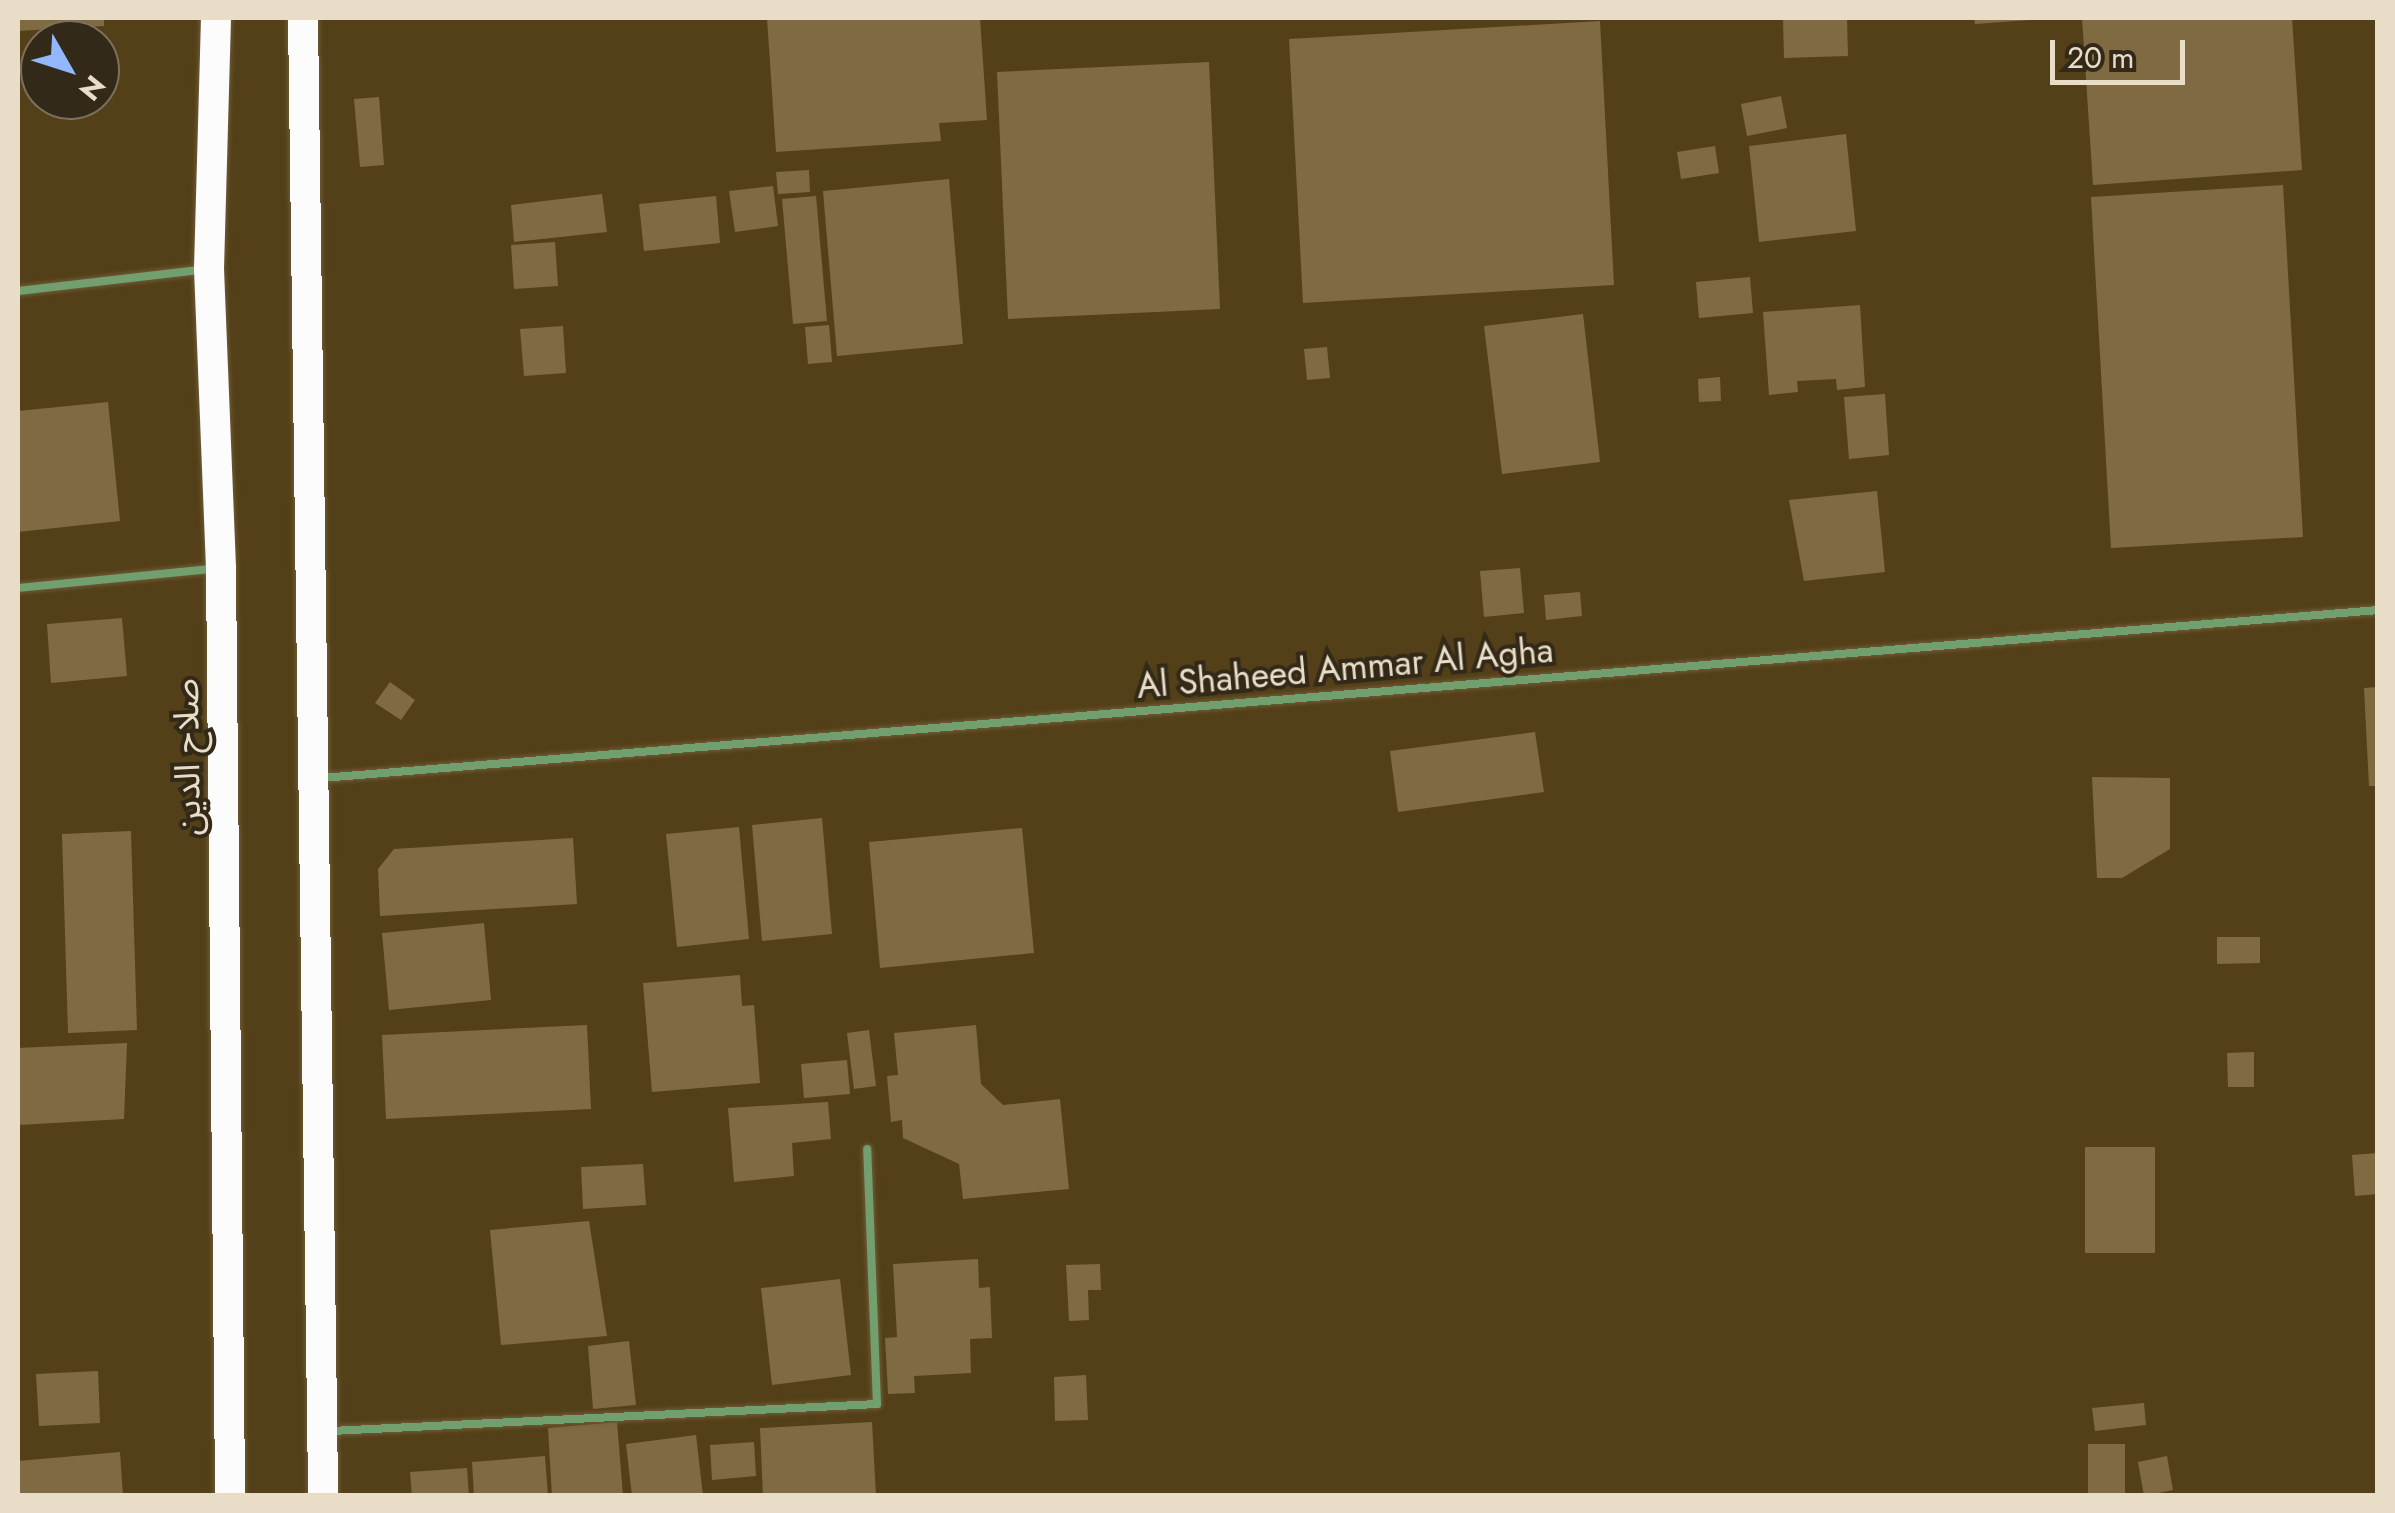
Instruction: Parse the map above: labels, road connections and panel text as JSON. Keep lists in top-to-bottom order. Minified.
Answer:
{"streets":{"highway":["صلاح الدين"],"lane":["Al Shaheed Ammar Al Agha"]},"scale_bar":"20 m","north":"bottom right"}
